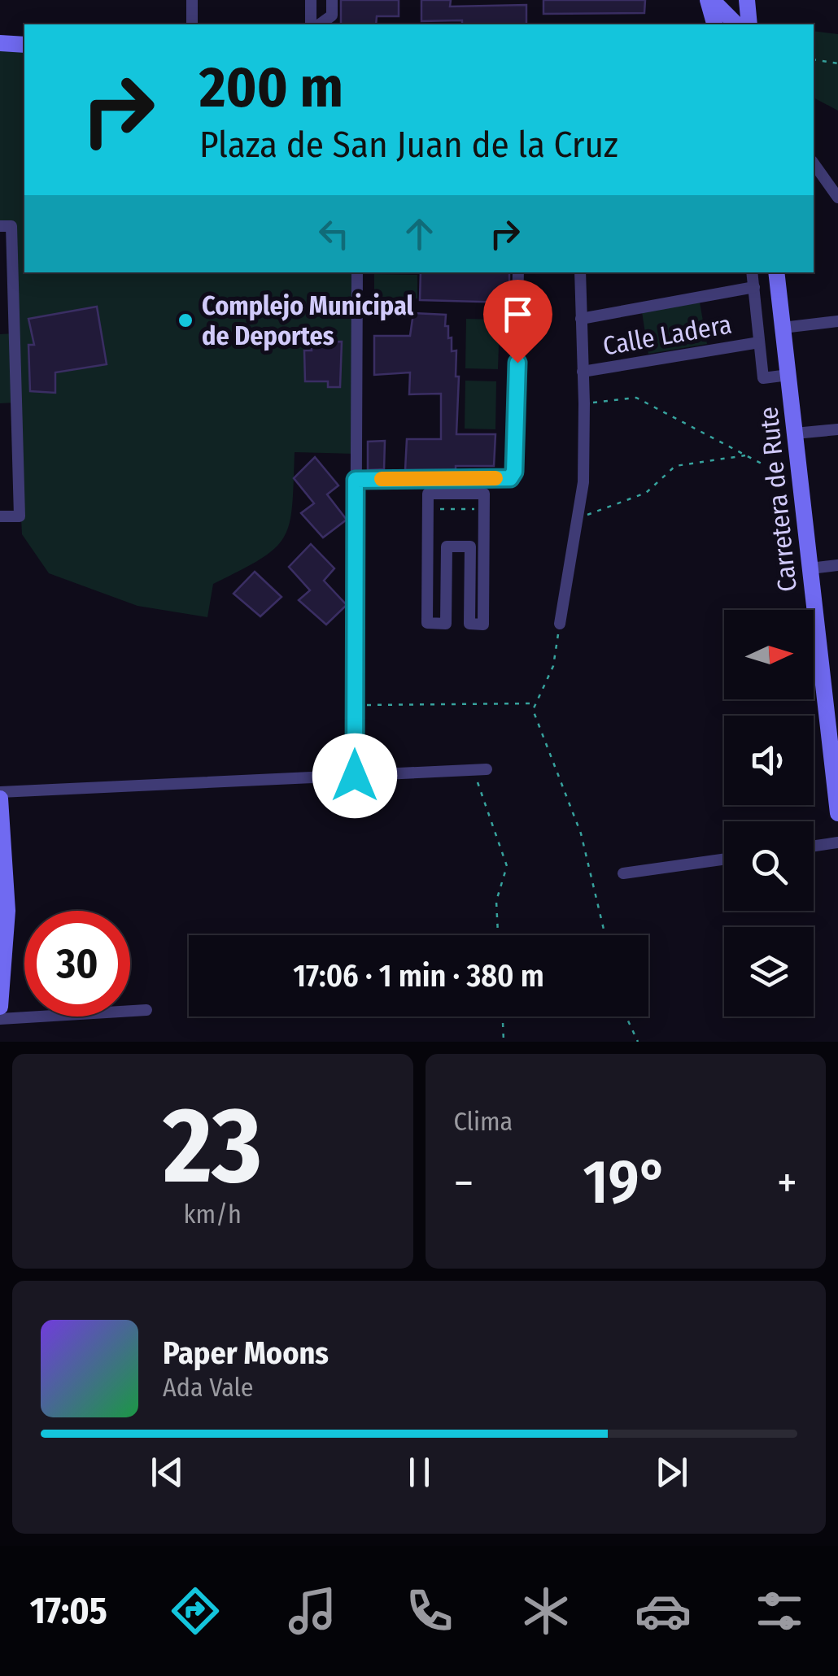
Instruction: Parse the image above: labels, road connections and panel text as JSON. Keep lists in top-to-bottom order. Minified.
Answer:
{"streets":{"street":["Calle Ladera","Carretera de Rute"]},"crossings":[["Calle Ladera","Carretera de Rute"]],"places":["Complejo Municipal de Deportes"],"north":"right","page":{"turn":["200 m","Plaza de San Juan de la Cruz"],"limit":"30","trip":"17:06 · 1 min · 380 m","tile":[["23","km/h"],"Clima"],"heat":["−","19°","+"],"song":["Paper Moons","Ada Vale"],"tabs":"17:05"}}
